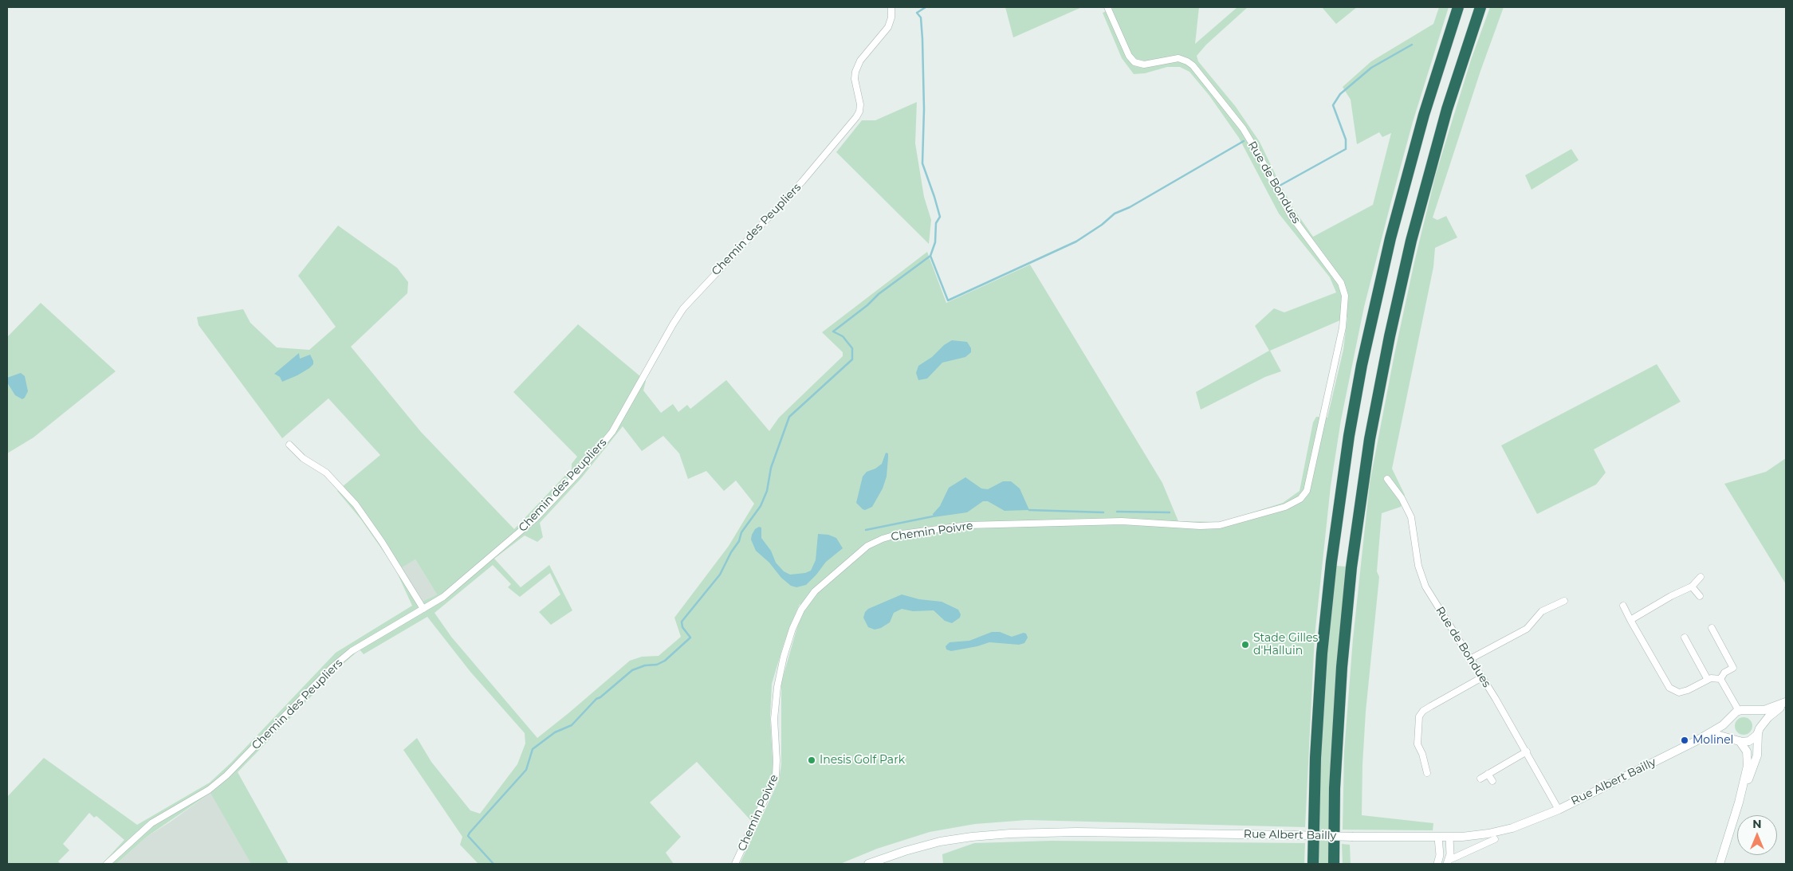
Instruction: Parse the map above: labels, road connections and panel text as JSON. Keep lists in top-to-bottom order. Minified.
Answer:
{"streets":{"main road":["Rue Albert Bailly"],"street":["Rue de Bondues","Chemin des Peupliers","Chemin Poivre"]},"crossings":[["Rue de Bondues","Chemin Poivre"],["Rue de Bondues","Rue Albert Bailly"]],"places":["Stade Gilles d'Halluin","Molinel","Inesis Golf Park"],"north":"top"}
